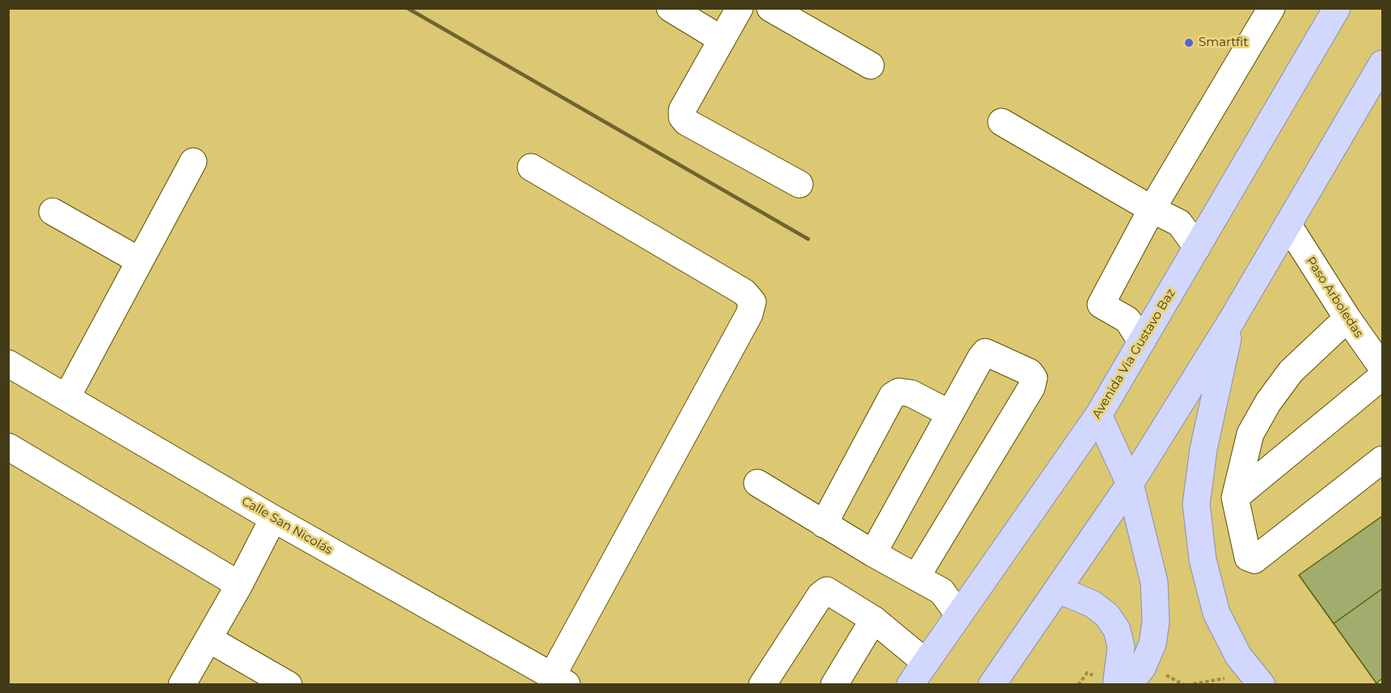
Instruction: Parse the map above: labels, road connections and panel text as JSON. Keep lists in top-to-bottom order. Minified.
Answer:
{"streets":{"main road":["Avenida Via Gustavo Baz"],"street":["Paso Arboledas","Calle San Nicolás"]},"places":["Smartfit"]}
